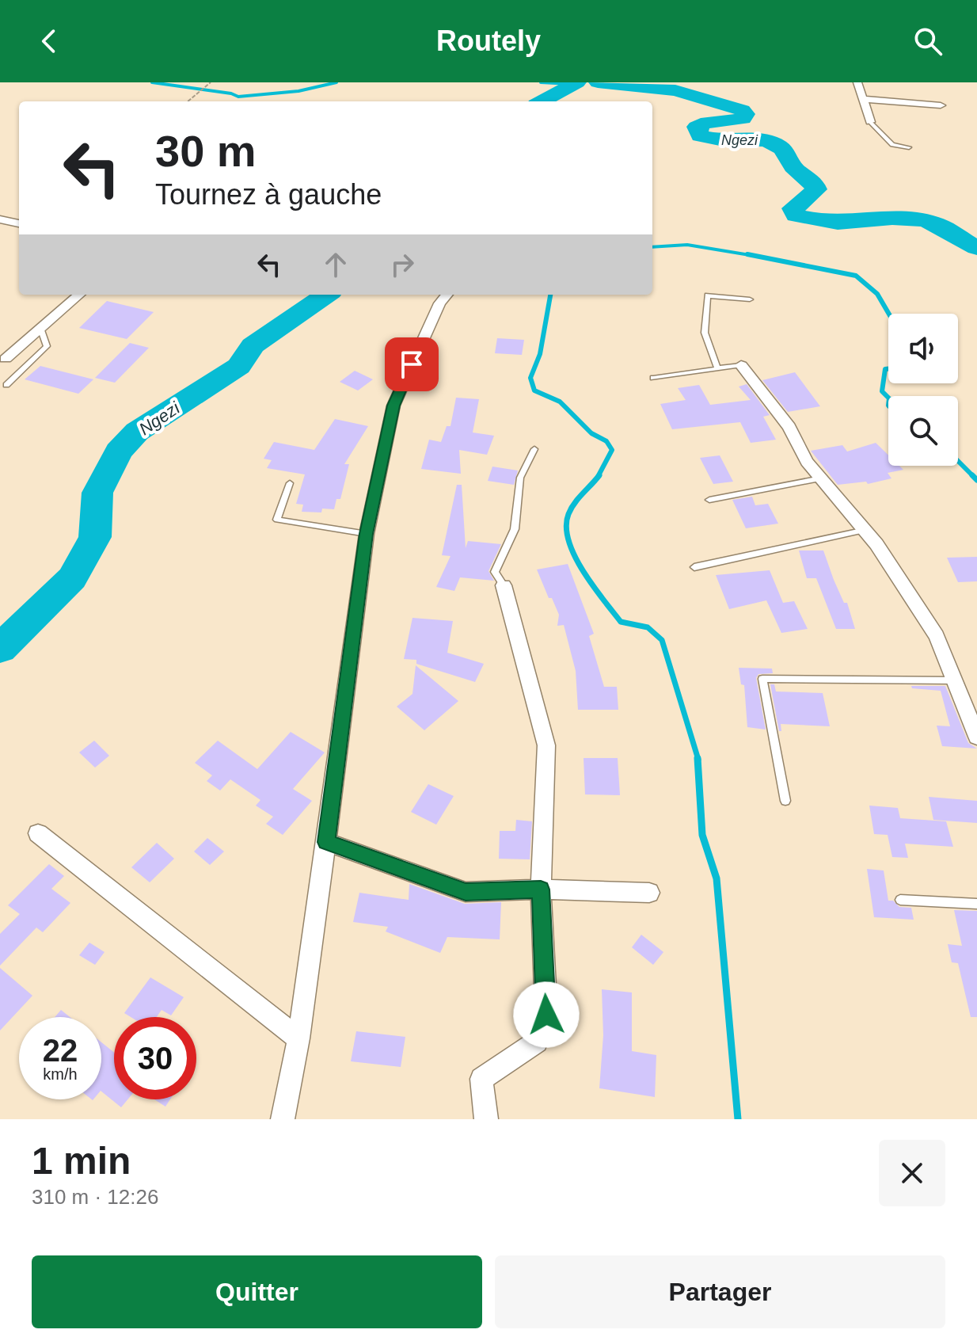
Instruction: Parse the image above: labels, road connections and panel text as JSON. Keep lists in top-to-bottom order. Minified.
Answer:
{"water":["Ngezi"],"page":{"header":"Routely","turn":["30 m","Tournez à gauche"],"speed":"22 km/h","limit":"30","heading":["1 min","310 m · 12:26"],"buttons":["Quitter","Partager"]}}
